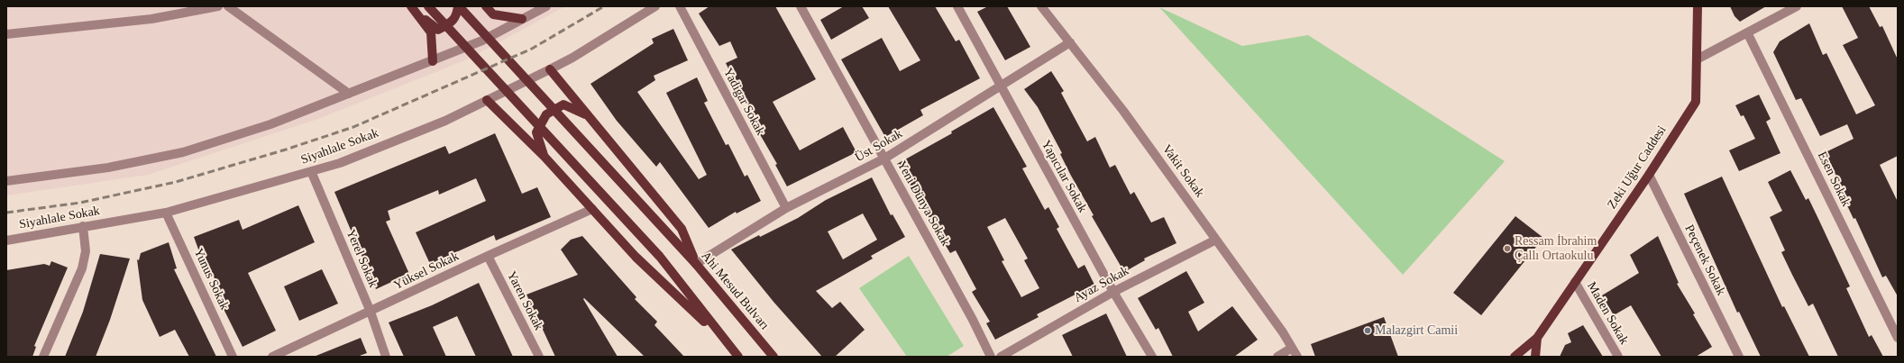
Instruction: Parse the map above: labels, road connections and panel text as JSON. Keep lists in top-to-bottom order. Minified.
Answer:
{"streets":{"main road":["Zeki Uğur Caddesi","Ahi Mesud Bulvarı"],"street":["Yadigar Sokak","Üst Sokak","Siyahlale Sokak","Vakit Sokak","Yapıcılar Sokak","Esen Sokak","Yeni Dünya Sokak","Yerel Sokak","Peçenek Sokak","Yüksel Sokak","Yunus Sokak","Ayaz Sokak","Yaren Sokak","Maden Sokak"]},"crossings":[["Yadigar Sokak","Üst Sokak"],["Üst Sokak","Vakit Sokak"],["Üst Sokak","Yapıcılar Sokak"],["Üst Sokak","Yeni Dünya Sokak"],["Üst Sokak","Ahi Mesud Bulvarı"],["Siyahlale Sokak","Yerel Sokak"],["Siyahlale Sokak","Yunus Sokak"],["Zeki Uğur Caddesi","Peçenek Sokak"],["Zeki Uğur Caddesi","Maden Sokak"],["Vakit Sokak","Ayaz Sokak"],["Yapıcılar Sokak","Ayaz Sokak"],["Yerel Sokak","Yüksel Sokak"],["Yüksel Sokak","Yaren Sokak"]],"places":["Ressam İbrahim Çallı Ortaokulu","Malazgirt Camii"]}
